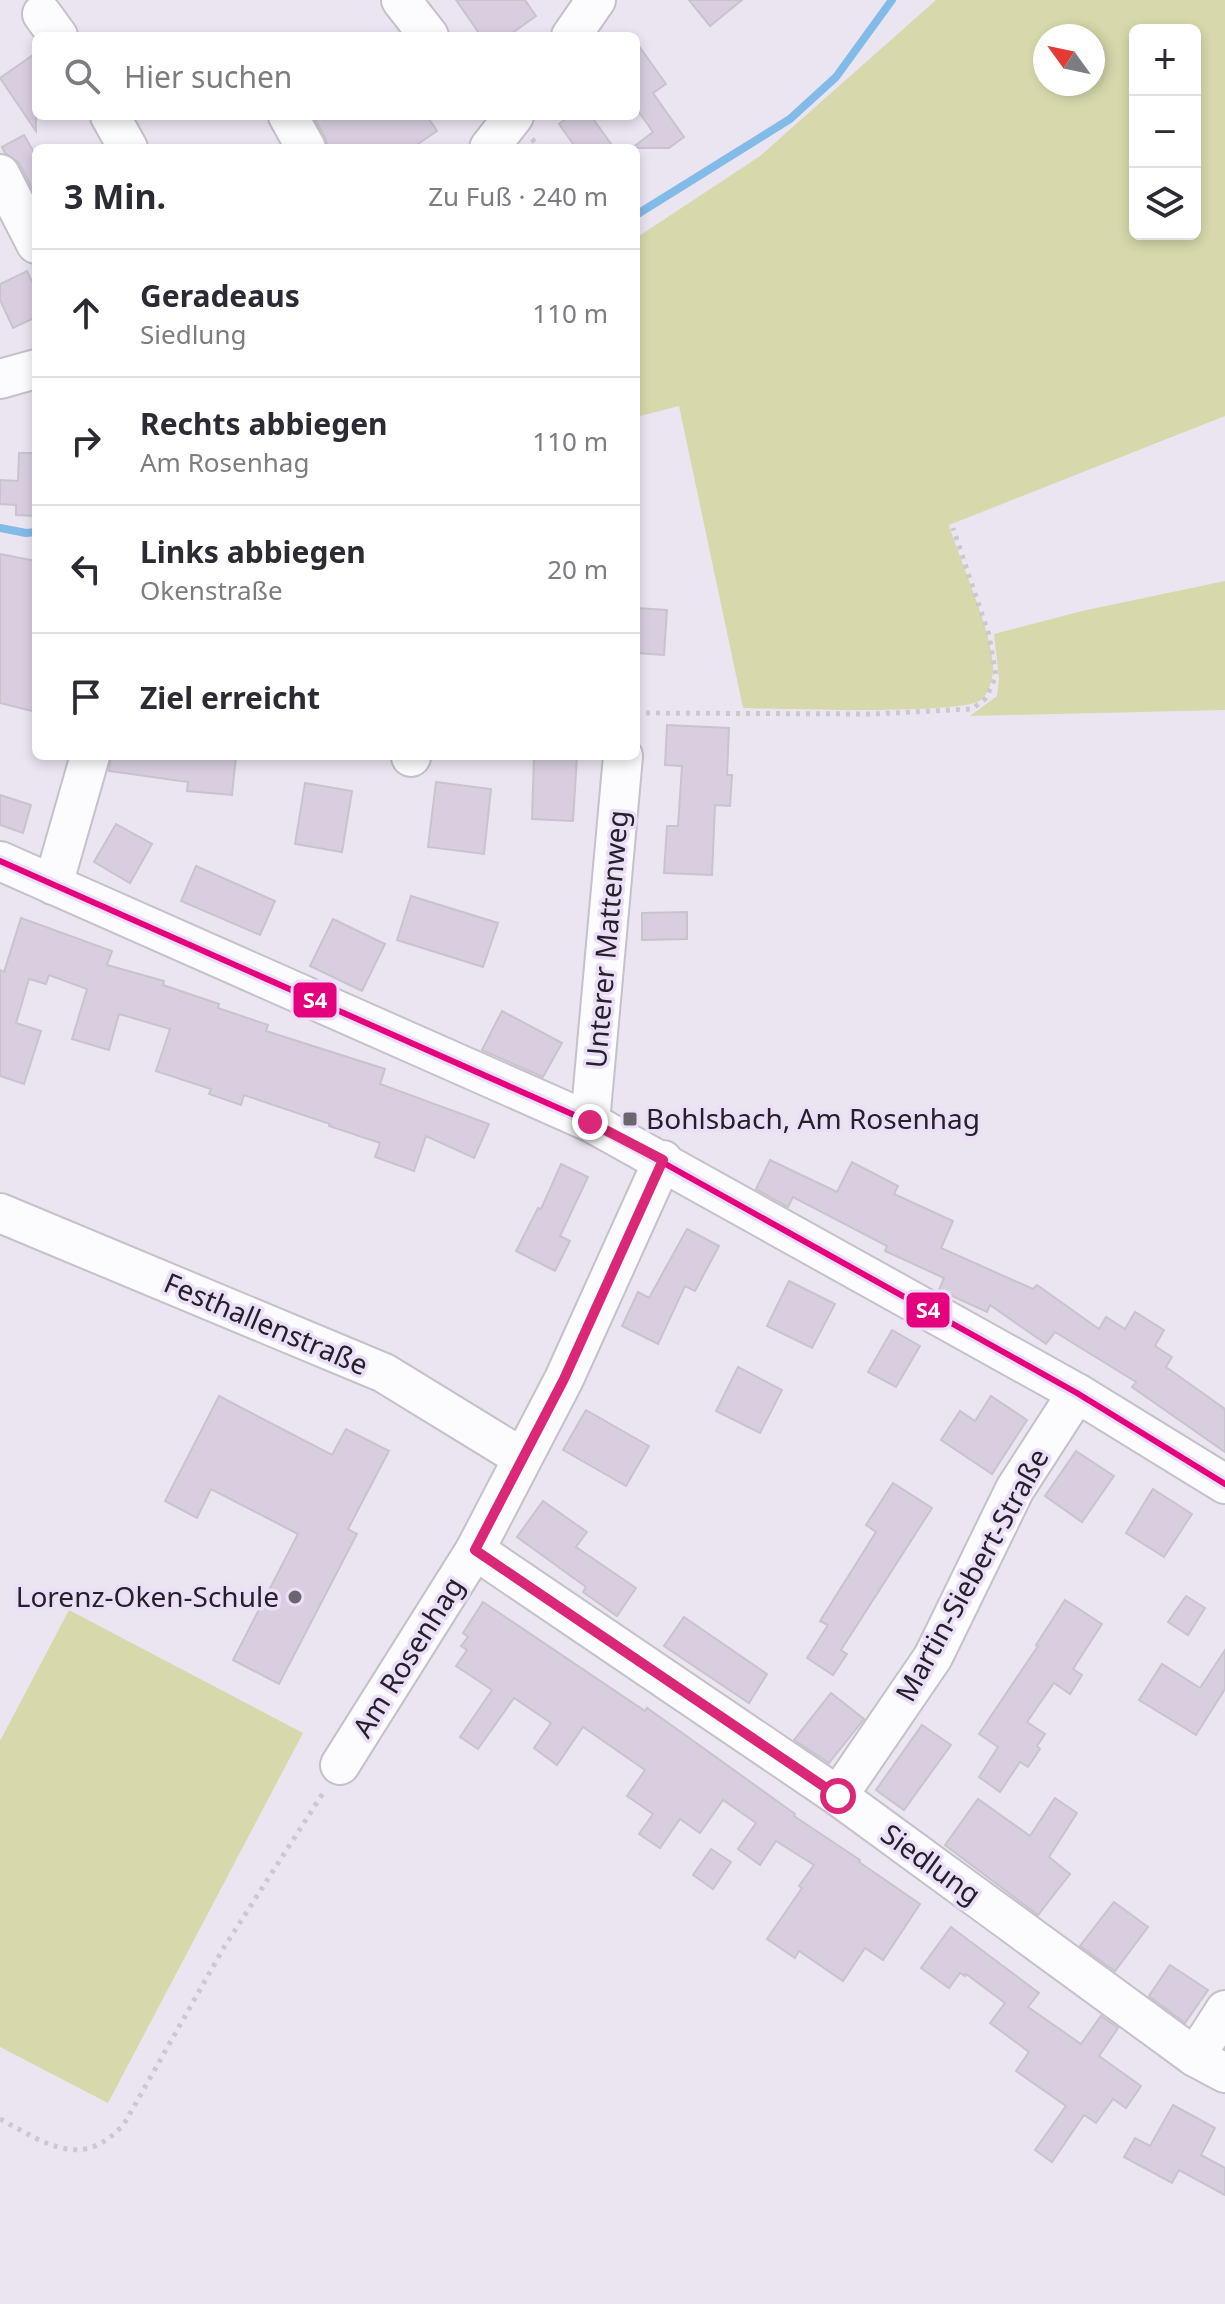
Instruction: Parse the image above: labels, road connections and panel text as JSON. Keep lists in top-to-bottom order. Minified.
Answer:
{"streets":{"street":["Unterer Mattenweg","Festhallenstraße","Martin-Siebert-Straße","Am Rosenhag","Siedlung"]},"crossings":[["Festhallenstraße","Am Rosenhag"],["Martin-Siebert-Straße","Siedlung"],["Am Rosenhag","Siedlung"]],"places":{"transit":["Bohlsbach, Am Rosenhag"],"other":["Lorenz-Oken-Schule"]},"lines":["transit line S4"],"north":"top left","page":{"map_buttons":["+","−"],"search":"Hier suchen","heading":["3 Min.","Zu Fuß · 240 m"],"list":[["Geradeaus","Siedlung","110 m"],["Rechts abbiegen","Am Rosenhag","110 m"],["Links abbiegen","Okenstraße","20 m"],"Ziel erreicht"]}}
